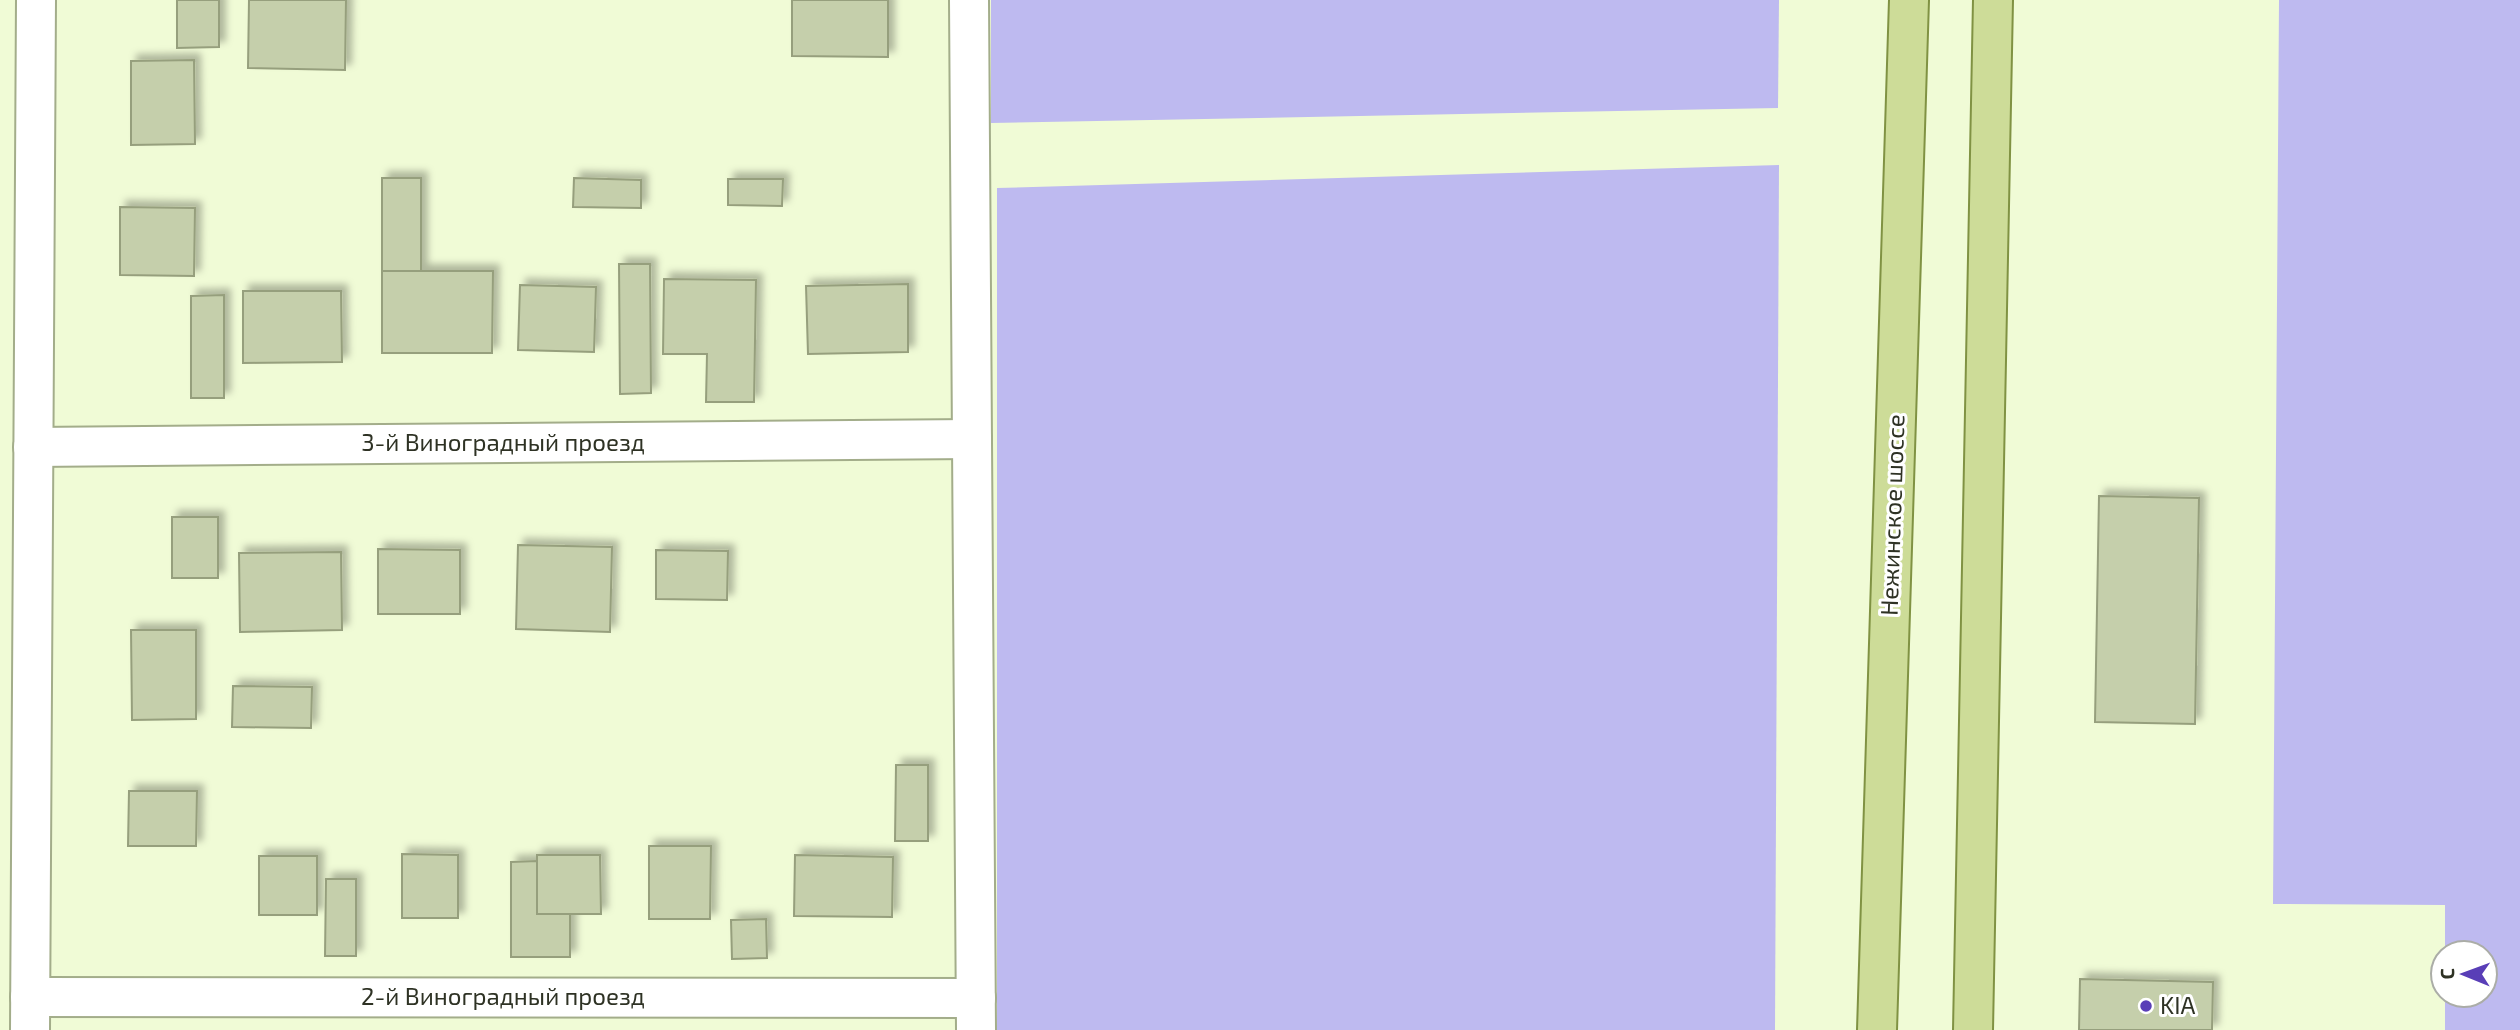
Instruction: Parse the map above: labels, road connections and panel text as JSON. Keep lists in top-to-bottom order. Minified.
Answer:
{"streets":{"main road":["Нежинское шоссе"],"street":["3-й Виноградный проезд","2-й Виноградный проезд"]},"places":["KIA"],"north":"left"}
